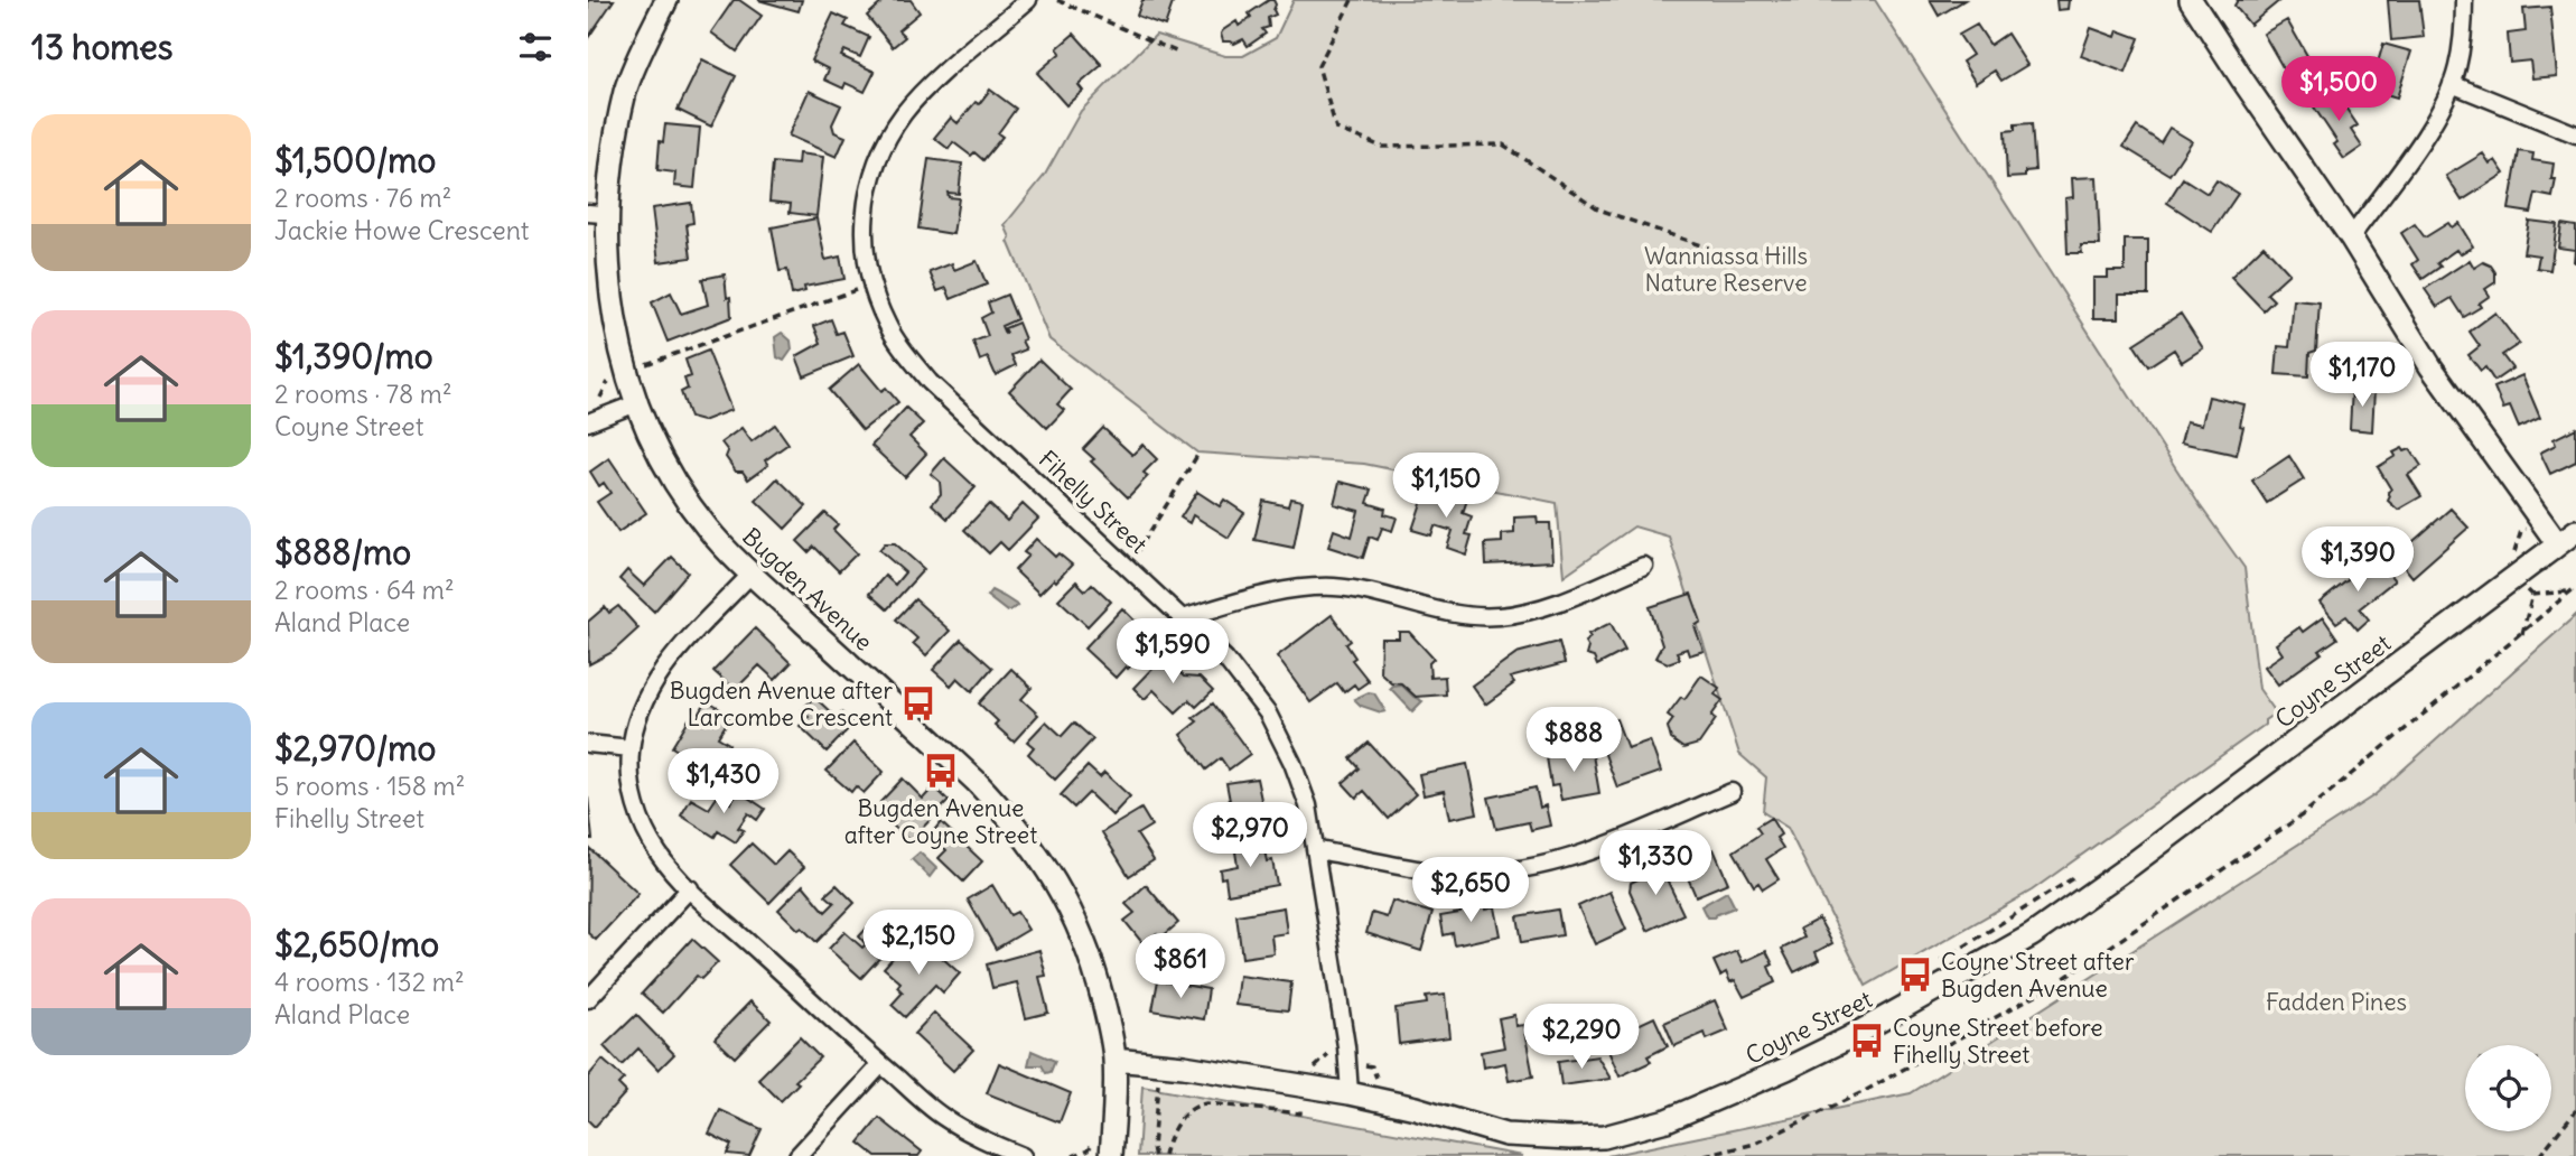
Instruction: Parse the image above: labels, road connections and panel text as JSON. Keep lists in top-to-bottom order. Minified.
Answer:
{"streets":{"street":["Fihelly Street","Bugden Avenue","Coyne Street"]},"crossings":[["Fihelly Street","Coyne Street"],["Bugden Avenue","Coyne Street"]],"parks":["Wanniassa Hills Nature Reserve","Fadden Pines"],"places":{"bus stop":["Bugden Avenue after Larcombe Crescent","Bugden Avenue after Coyne Street","Coyne Street after Bugden Avenue","Coyne Street before Fihelly Street"]},"page":{"heading":"13 homes","price":["$1,500","$1,170","$1,150","$1,390","$1,590","$888","$1,430","$2,970","$1,330","$2,650","$2,150","$861","$2,290"],"list":[{"name":"$1,500/mo","note":"2 rooms · 76 m² · Jackie Howe Crescent"},{"name":"$1,390/mo","note":"2 rooms · 78 m² · Coyne Street"},{"name":"$888/mo","note":"2 rooms · 64 m² · Aland Place"},{"name":"$2,970/mo","note":"5 rooms · 158 m² · Fihelly Street"},{"name":"$2,650/mo","note":"4 rooms · 132 m² · Aland Place"}]}}
